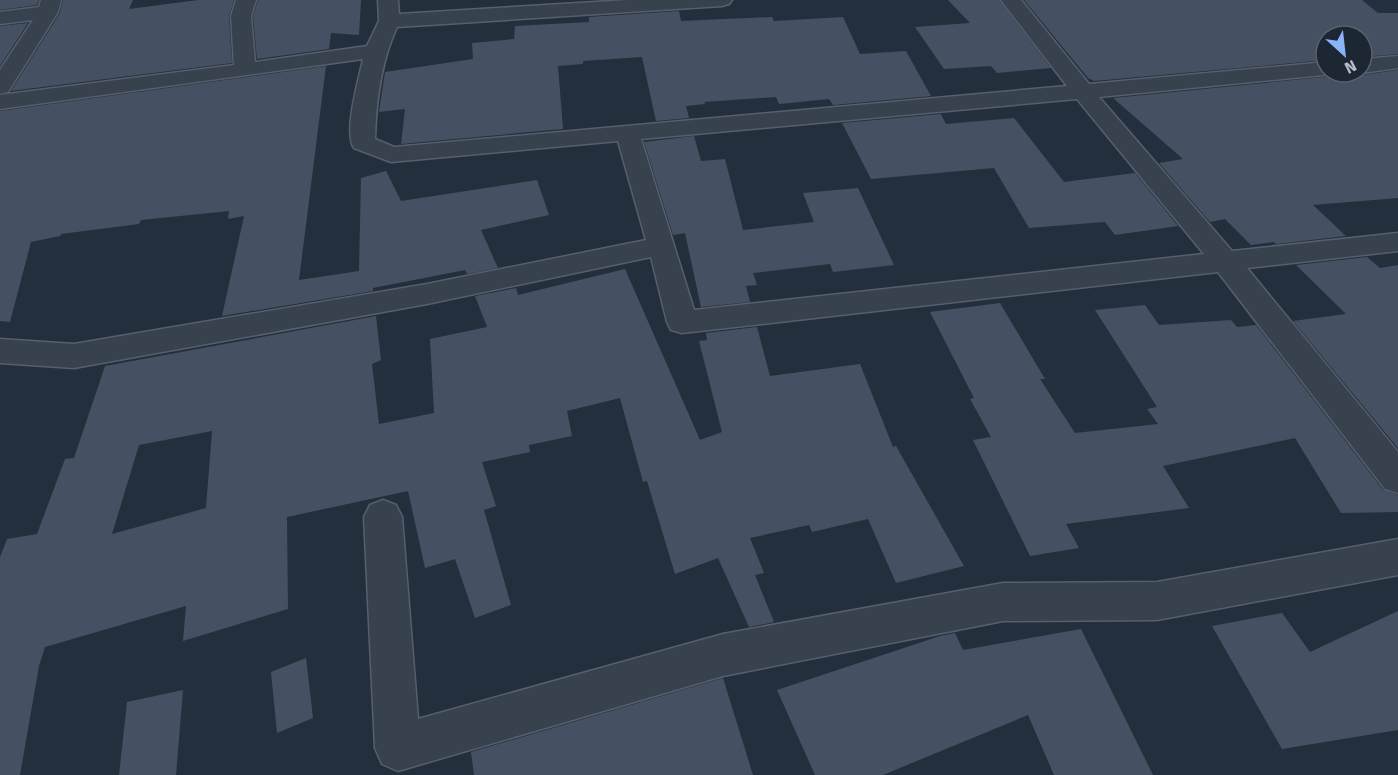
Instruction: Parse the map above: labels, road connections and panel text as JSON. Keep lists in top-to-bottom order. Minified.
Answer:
{"north":"bottom right"}
